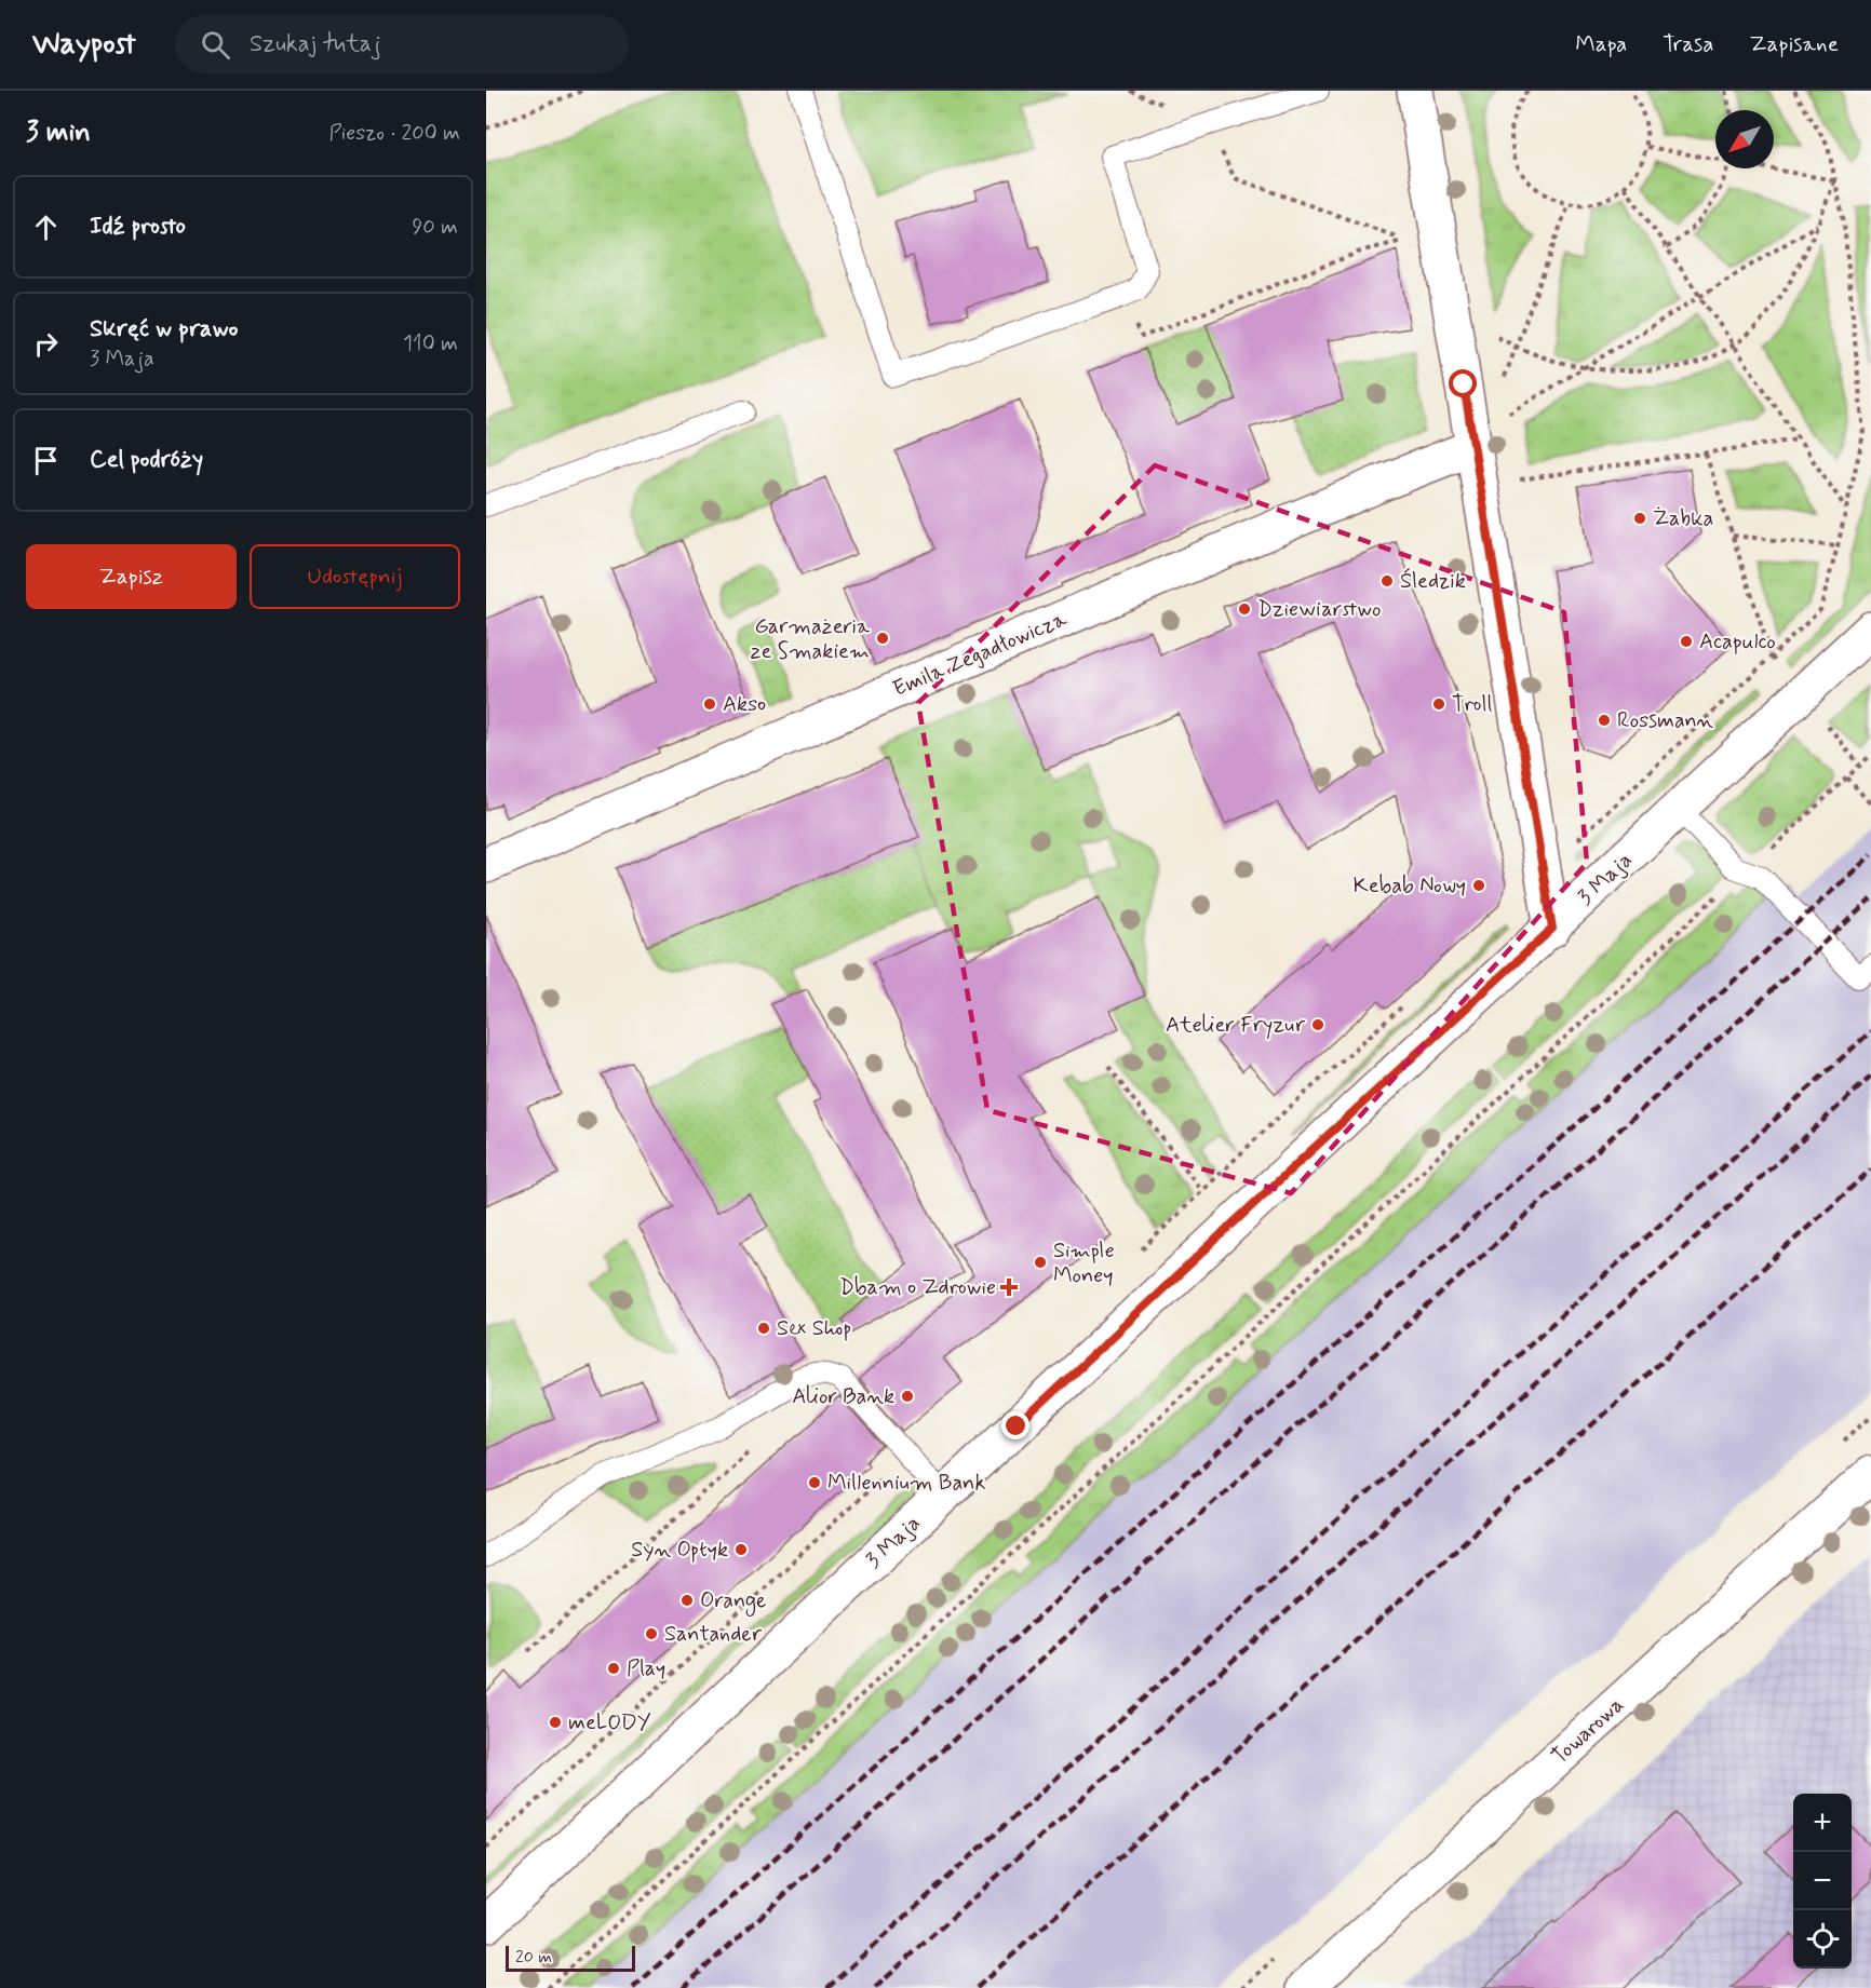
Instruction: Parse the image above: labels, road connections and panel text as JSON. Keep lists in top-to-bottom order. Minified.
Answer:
{"streets":{"street":["Emila Zegadłowicza","3 Maja","Towarowa"]},"places":{"other":["Żabka","Śledzik","Dziewiarstwo","Garmażeria ze Smakiem","Acapulco","Akso","Troll","Rossmann","Kebab Nowy","Atelier Fryzur","Simple Money","Sex Shop","Alior Bank","Millennium Bank","Syn Optyk","Orange","Santander","Play","meLODY"],"health":["Dbam o Zdrowie"]},"scale_bar":"20 m","north":"bottom left","page":{"header":"Waypost","search":"Szukaj tutaj","nav":["Mapa","Trasa","Zapisane"],"heading":["3 min","Pieszo · 200 m"],"list":[["Idź prosto","90 m"],["Skręć w prawo","3 Maja","110 m"],"Cel podróży"],"buttons":["Zapisz","Udostępnij"],"map_buttons":["+","−"],"scale":"20 m"}}
